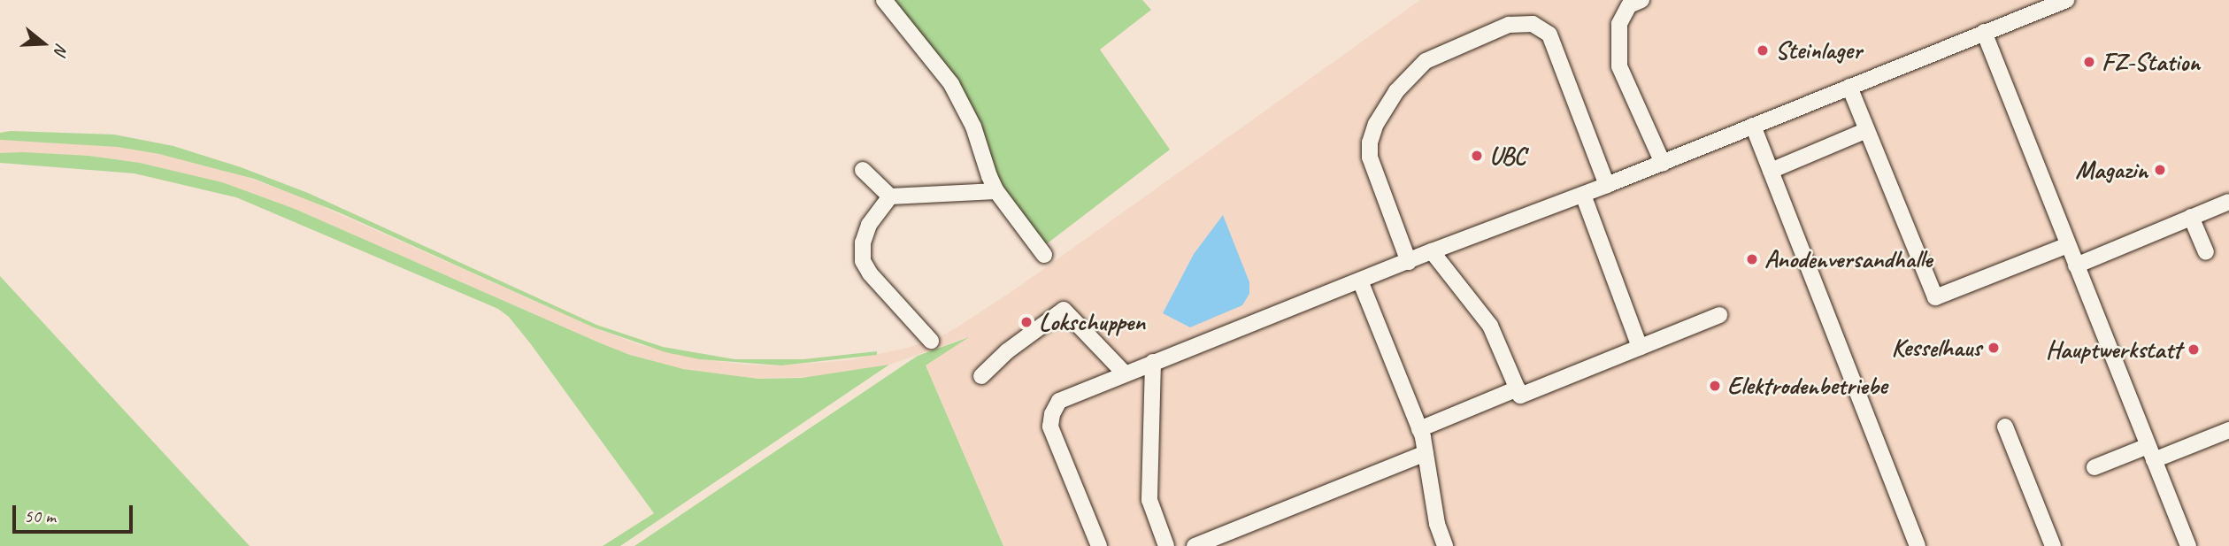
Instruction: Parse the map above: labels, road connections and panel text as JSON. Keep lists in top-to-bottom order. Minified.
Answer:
{"places":["Steinlager","FZ-Station","UBC","Magazin","Anodenversandhalle","Lokschuppen","Kesselhaus","Hauptwerkstatt","Elektrodenbetriebe"],"scale_bar":"50 m","north":"right"}
